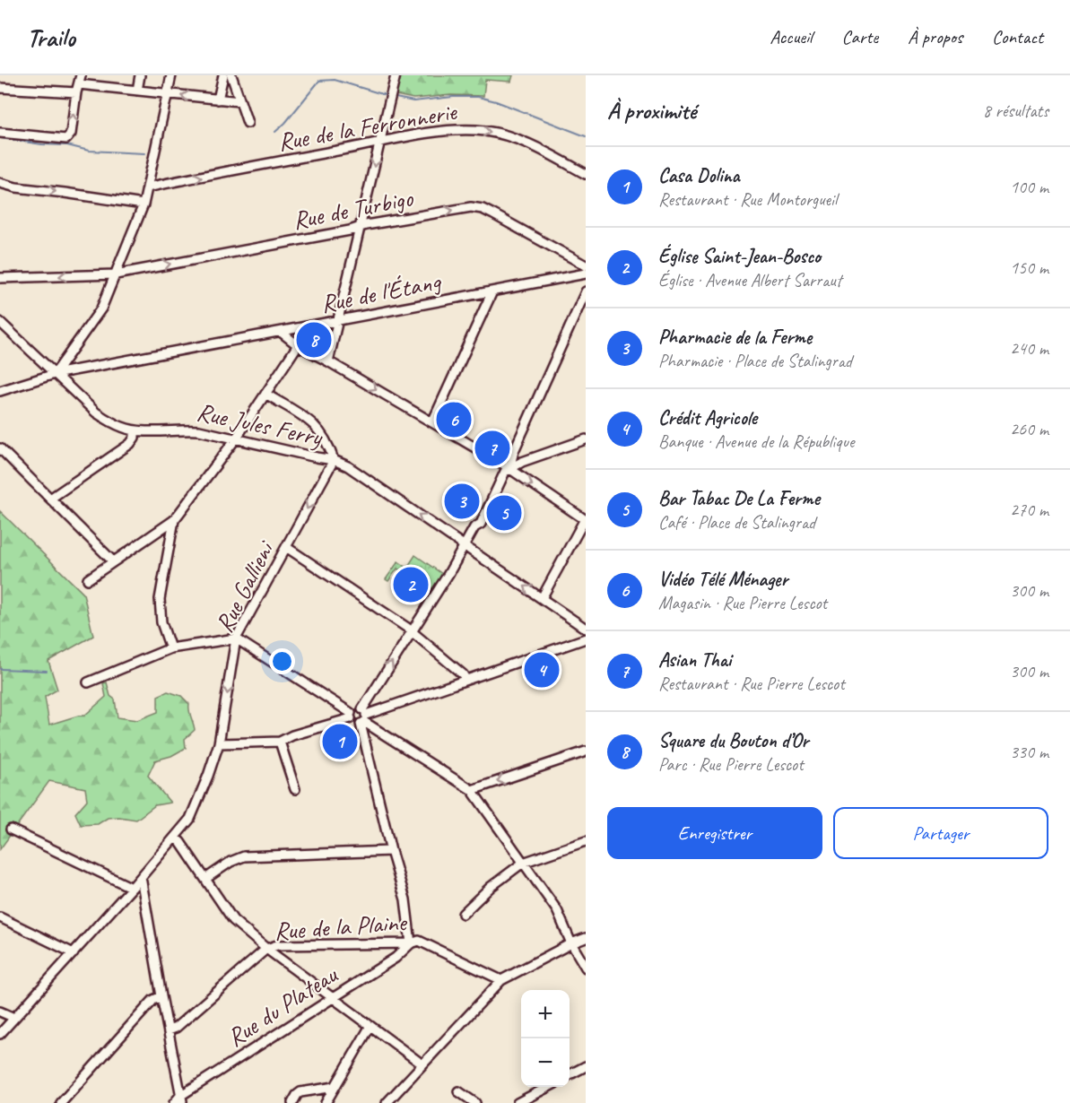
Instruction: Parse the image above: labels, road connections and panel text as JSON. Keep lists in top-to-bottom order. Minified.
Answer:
{"streets":{"street":["Rue de la Ferronnerie","Rue de Turbigo","Rue de l'Étang","Rue Jules Ferry","Rue Gallieni","Rue de la Plaine","Rue du Plateau"]},"crossings":[["Rue de l'Étang","Rue Jules Ferry"],["Rue Jules Ferry","Rue Gallieni"],["Rue de la Plaine","Rue du Plateau"]],"one_way":["Rue de la Ferronnerie","Rue Jules Ferry"],"page":{"header":"Trailo","nav":["Accueil","Carte","À propos","Contact"],"heading":["À proximité","8 résultats"],"list":[{"mark":"1","name":"Casa Dolina","note":"Restaurant · Rue Montorgueil","value":"100 m"},{"mark":"2","name":"Église Saint-Jean-Bosco","note":"Église · Avenue Albert Sarraut","value":"150 m"},{"mark":"3","name":"Pharmacie de la Ferme","note":"Pharmacie · Place de Stalingrad","value":"240 m"},{"mark":"4","name":"Crédit Agricole","note":"Banque · Avenue de la République","value":"260 m"},{"mark":"5","name":"Bar Tabac De La Ferme","note":"Café · Place de Stalingrad","value":"270 m"},{"mark":"6","name":"Vidéo Télé Ménager","note":"Magasin · Rue Pierre Lescot","value":"300 m"},{"mark":"7","name":"Asian Thai","note":"Restaurant · Rue Pierre Lescot","value":"300 m"},{"mark":"8","name":"Square du Bouton d’Or","note":"Parc · Rue Pierre Lescot","value":"330 m"}],"pins":["8","6","7","3","5","2","4","1"],"buttons":["Enregistrer","Partager"],"map_buttons":["+","−"]}}
